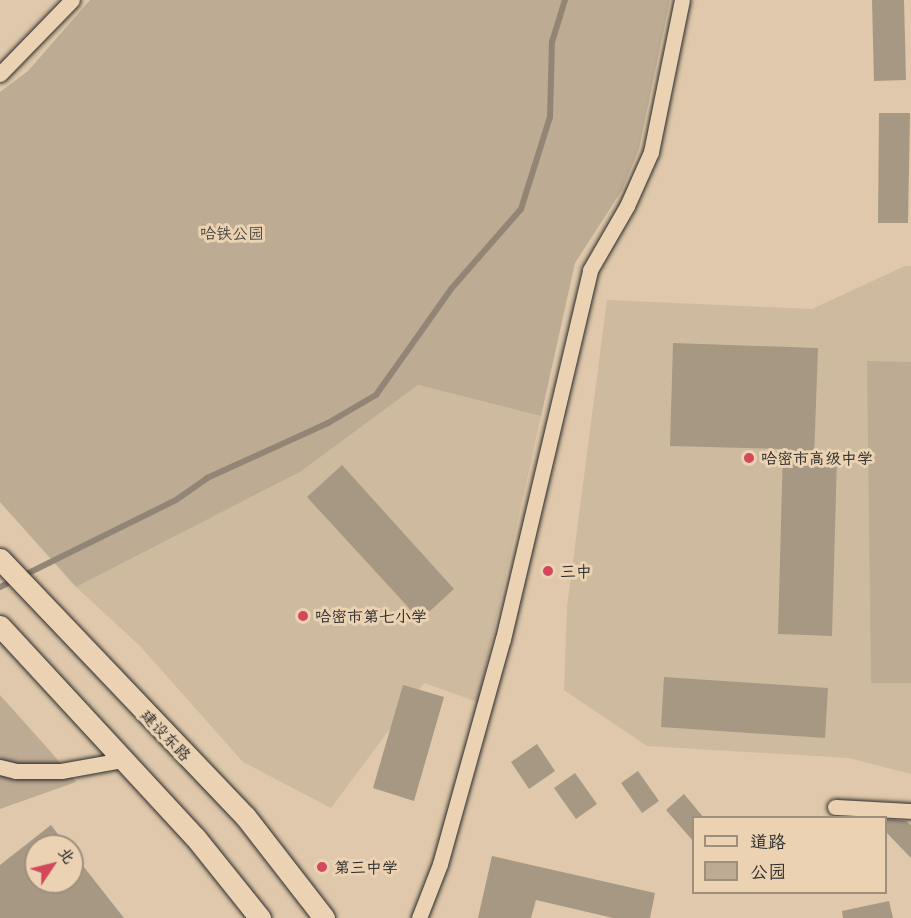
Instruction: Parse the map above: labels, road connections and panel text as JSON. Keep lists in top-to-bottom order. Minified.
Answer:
{"streets":{"main road":["建设东路"]},"parks":["哈铁公园"],"places":["哈密市高级中学","三中","哈密市第七小学","第三中学"],"legend":["道路","公园"],"north":"top right"}
